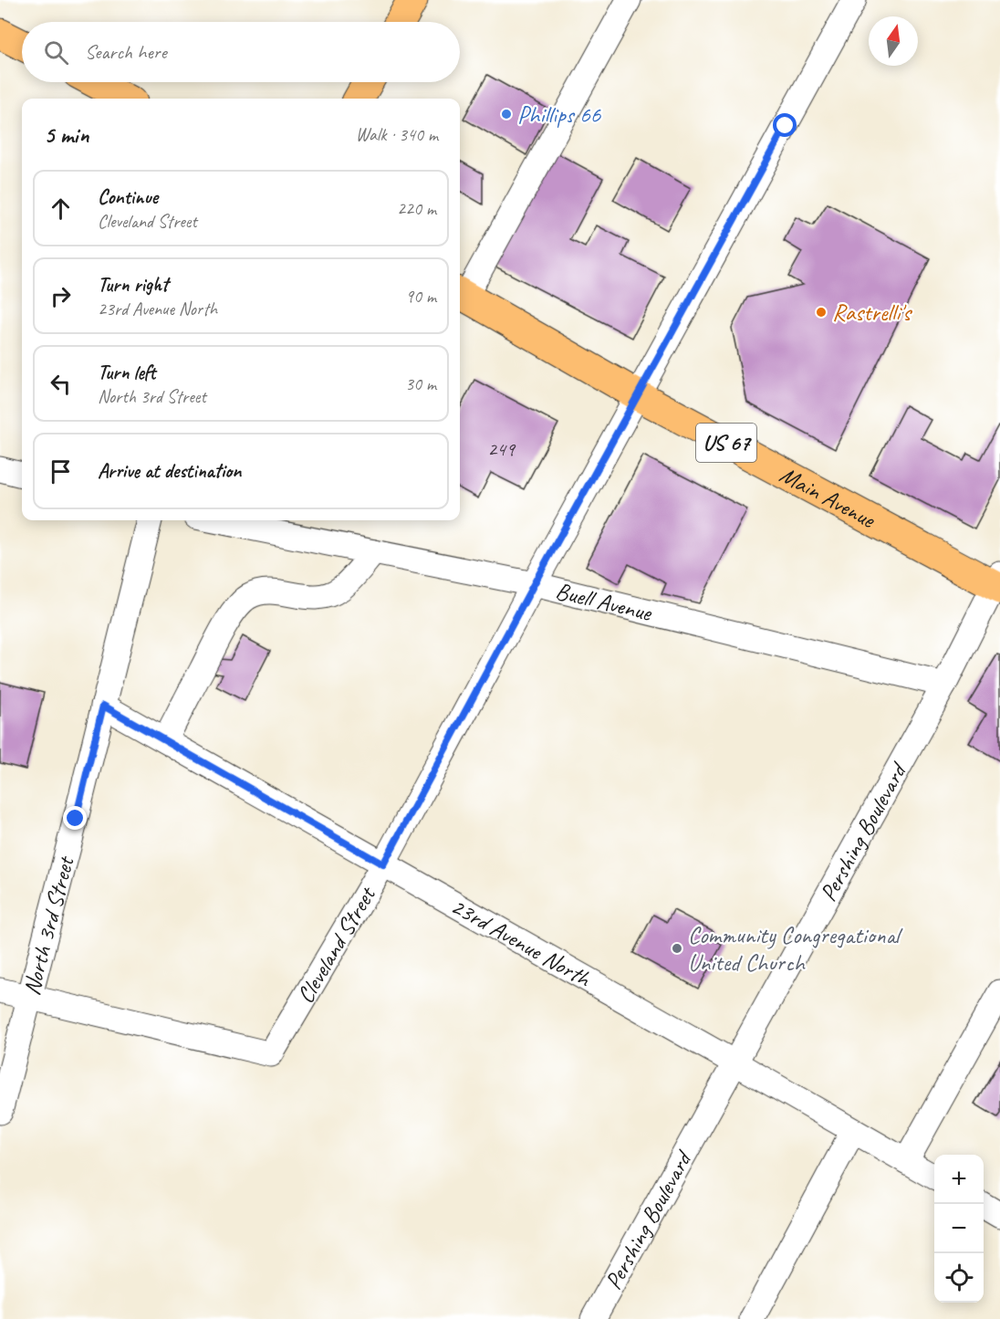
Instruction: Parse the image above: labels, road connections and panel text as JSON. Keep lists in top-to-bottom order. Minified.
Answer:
{"streets":{"main road":["US 67","Main Avenue"],"street":["Buell Avenue","Pershing Boulevard","North 3rd Street","23rd Avenue North","Cleveland Street"]},"crossings":[["Main Avenue","Pershing Boulevard"],["Main Avenue","Cleveland Street"],["Buell Avenue","Pershing Boulevard"],["Buell Avenue","Cleveland Street"],["Pershing Boulevard","23rd Avenue North"],["North 3rd Street","23rd Avenue North"],["North 3rd Street","Cleveland Street"],["23rd Avenue North","Cleveland Street"]],"places":["Phillips 66","Rastrelli's","Community Congregational United Church"],"house_numbers":["249"],"north":"top","page":{"search":"Search here","heading":["5 min","Walk · 340 m"],"list":[["Continue","Cleveland Street","220 m"],["Turn right","23rd Avenue North","90 m"],["Turn left","North 3rd Street","30 m"],"Arrive at destination"],"map_buttons":["+","−"]}}
